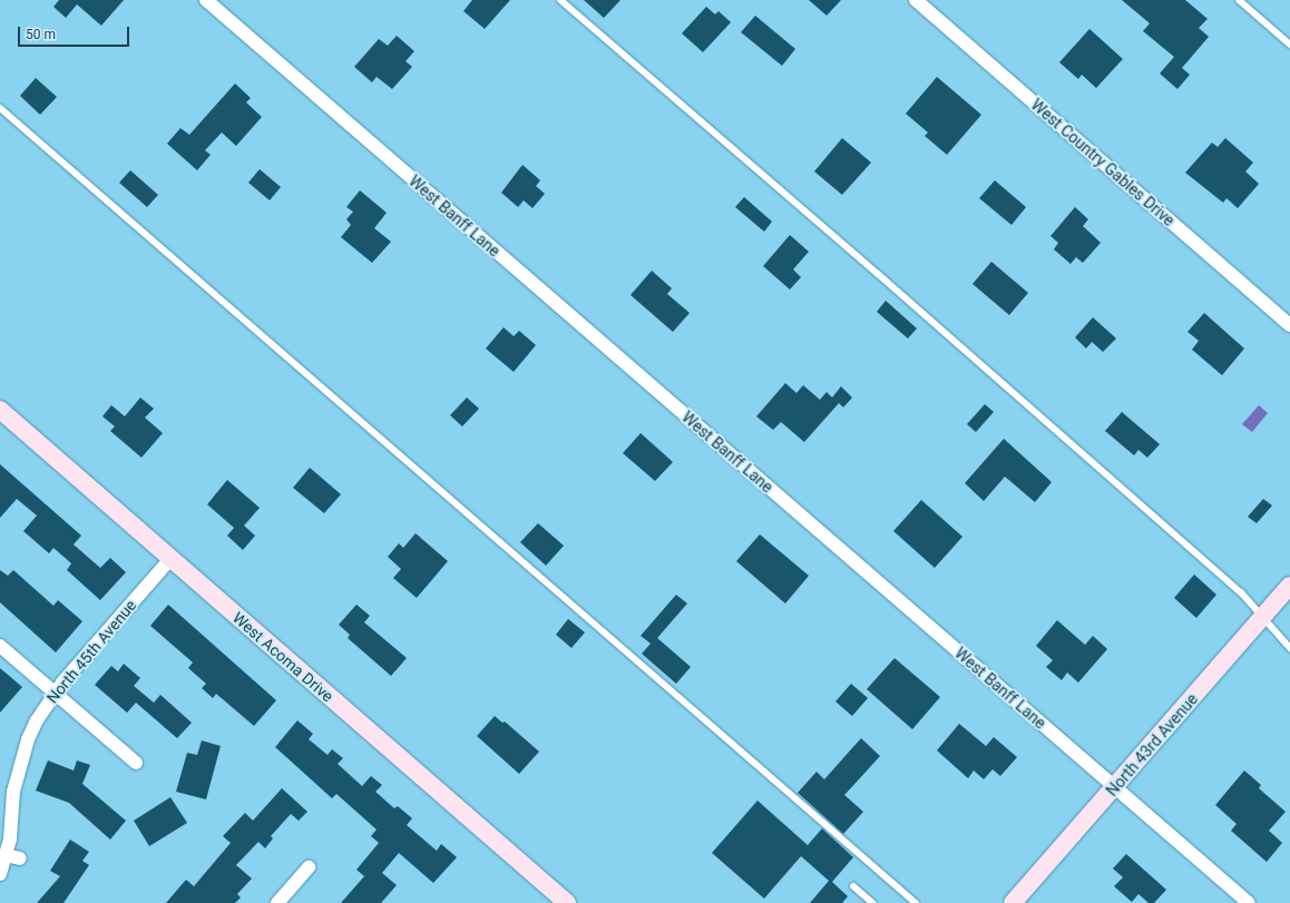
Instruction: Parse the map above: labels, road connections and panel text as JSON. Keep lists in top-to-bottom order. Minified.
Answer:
{"streets":{"street":["West Country Gables Drive","West Banff Lane","North 45th Avenue","West Acoma Drive","North 43rd Avenue"]},"crossings":[["West Banff Lane","North 43rd Avenue"],["North 45th Avenue","West Acoma Drive"]],"scale_bar":"50 m"}
